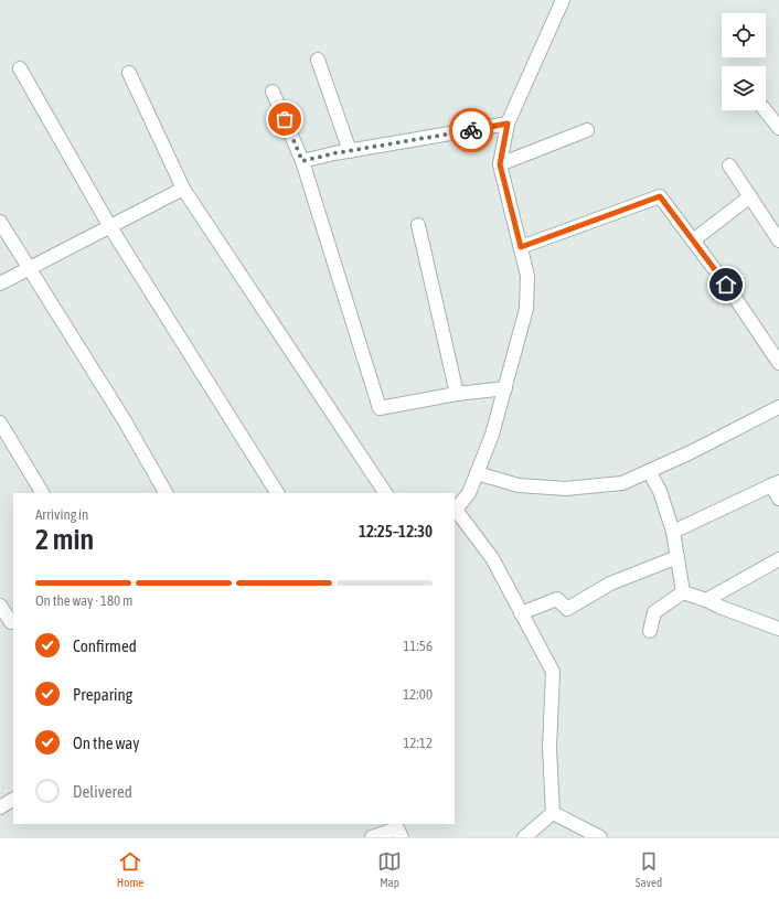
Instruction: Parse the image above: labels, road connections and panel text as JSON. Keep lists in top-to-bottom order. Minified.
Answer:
{"page":{"heading":["2 min","Arriving in","12:25–12:30"],"bar":"On the way · 180 m","list":[["Confirmed","11:56"],["Preparing","12:00"],["On the way","12:12"],"Delivered"],"tabs":["Home","Map","Saved"]}}
